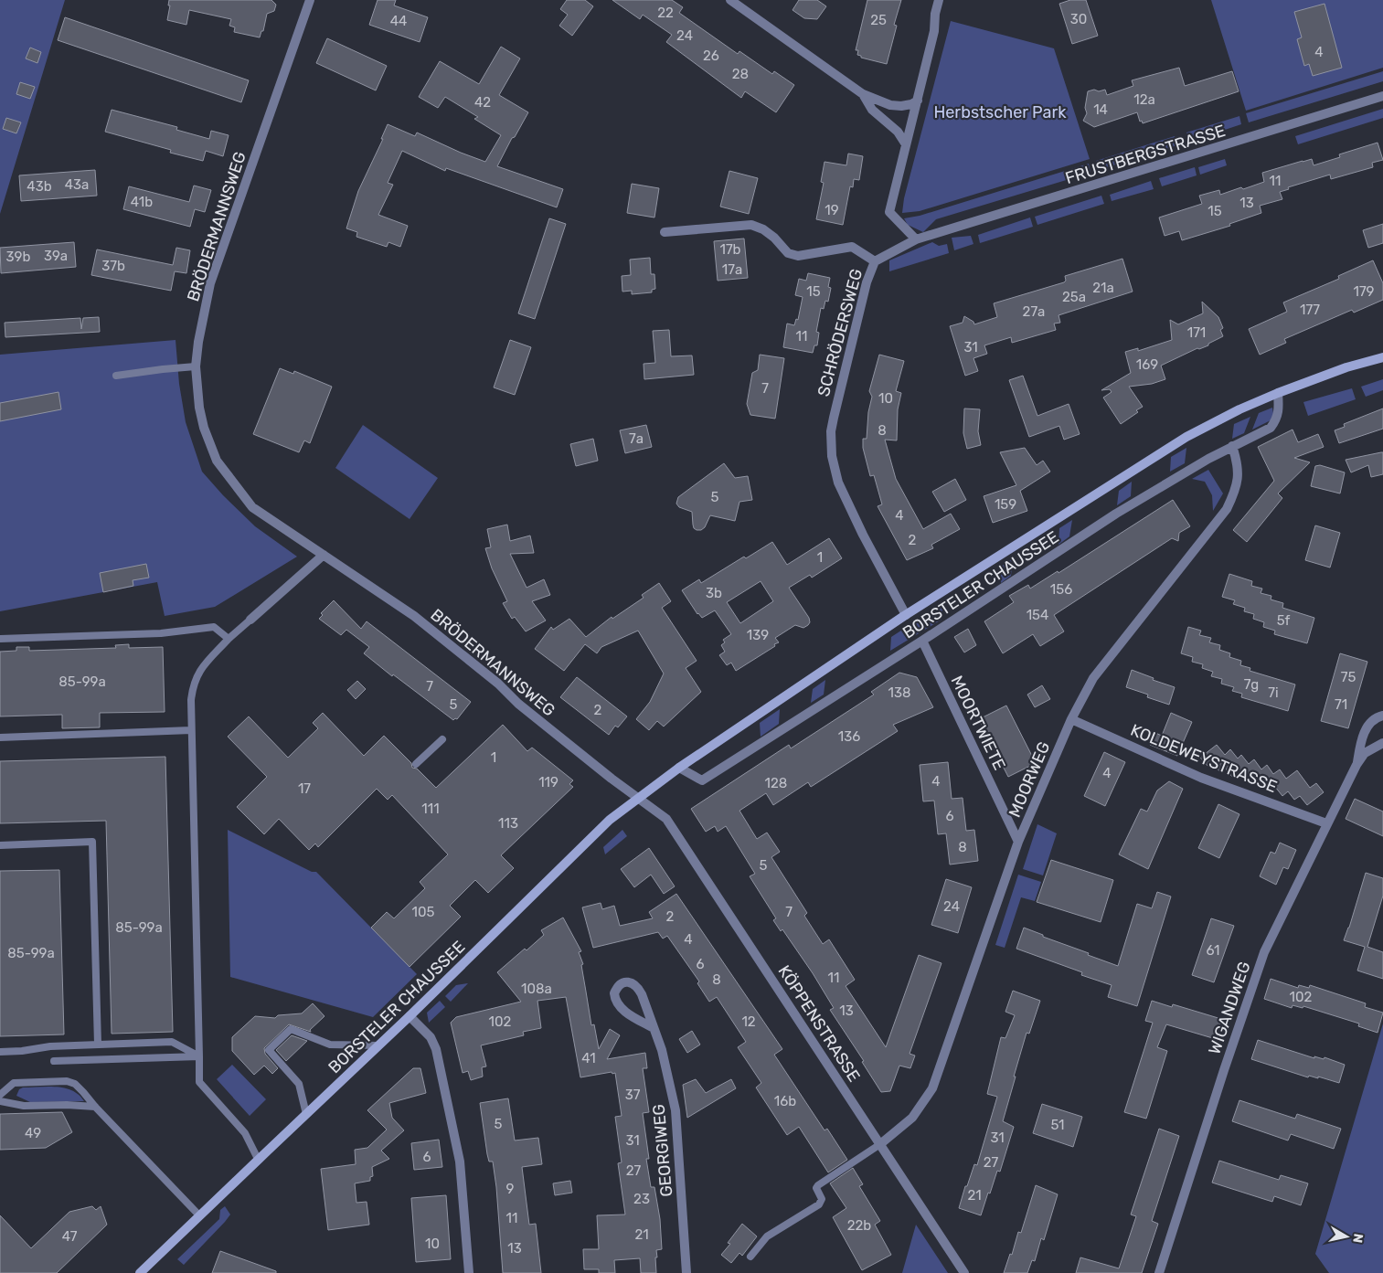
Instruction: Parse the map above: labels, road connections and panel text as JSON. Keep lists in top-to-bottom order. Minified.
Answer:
{"streets":{"main road":["BORSTELER CHAUSSEE"],"street":["FRUSTBERGSTRASSE","BRÖDERMANNSWEG","SCHRÖDERSWEG","MOORTWIETE","KOLDEWEYSTRASSE","MOORWEG","WIGANDWEG","KÖPPENSTRASSE","GEORGIWEG"]},"crossings":[["FRUSTBERGSTRASSE","SCHRÖDERSWEG"],["BRÖDERMANNSWEG","BORSTELER CHAUSSEE"],["BRÖDERMANNSWEG","KÖPPENSTRASSE"],["SCHRÖDERSWEG","BORSTELER CHAUSSEE"],["BORSTELER CHAUSSEE","MOORTWIETE"],["BORSTELER CHAUSSEE","MOORWEG"],["BORSTELER CHAUSSEE","KÖPPENSTRASSE"],["MOORTWIETE","MOORWEG"],["KOLDEWEYSTRASSE","MOORWEG"],["KOLDEWEYSTRASSE","WIGANDWEG"],["MOORWEG","KÖPPENSTRASSE"]],"parks":["Herbstscher Park"],"house_numbers":["22","30","25","44","24","4","26","28","12a","42","14","11","43a","43b","41b","13","19","15","17b","39a","39b","37b","17a","21a","15","179","25a","177","27a","171","11","31","169","7","10","8","7a","5","159","4","2","1","156","3b","154","5f","139","75","85-99a","7g","7","138","7i","5","71","2","136","1","4","4","119","128","17","111","6","113","8","5","24","105","7","2","85-99a","4","61","85-99a","6","11","8","108a","102","13","102","12","41","37","16b","5","51","49","31","31","6","27","27","9","21","23","11","22b","21","47","10","13"],"north":"right"}
